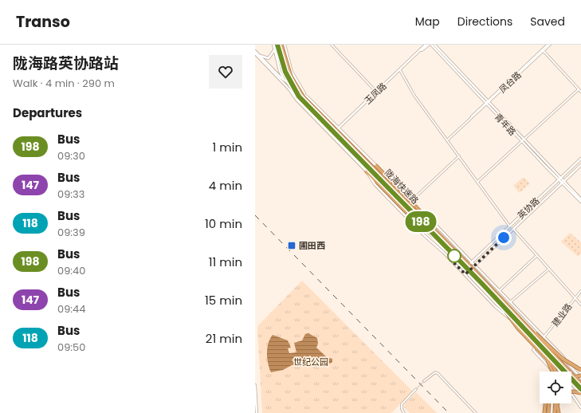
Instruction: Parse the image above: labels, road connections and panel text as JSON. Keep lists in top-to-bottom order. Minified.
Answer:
{"streets":{"highway":["陇海快速路"],"street":["凤台路","玉凤路","青年路","英协路","建业路"]},"crossings":[["凤台路","青年路"],["玉凤路","青年路"],["青年路","英协路"]],"parks":["世纪公园"],"places":{"transit":["圃田西"]},"lines":["bus line 198"],"page":{"header":"Transo","nav":["Map","Directions","Saved"],"heading":[["陇海路英协路站","Walk · 4 min · 290 m"],"Departures"],"on_map":"198","list":[{"mark":"198","name":"Bus","note":"09:30","value":"1 min"},{"mark":"147","name":"Bus","note":"09:33","value":"4 min"},{"mark":"118","name":"Bus","note":"09:39","value":"10 min"},{"mark":"198","name":"Bus","note":"09:40","value":"11 min"},{"mark":"147","name":"Bus","note":"09:44","value":"15 min"},{"mark":"118","name":"Bus","note":"09:50","value":"21 min"}]}}
